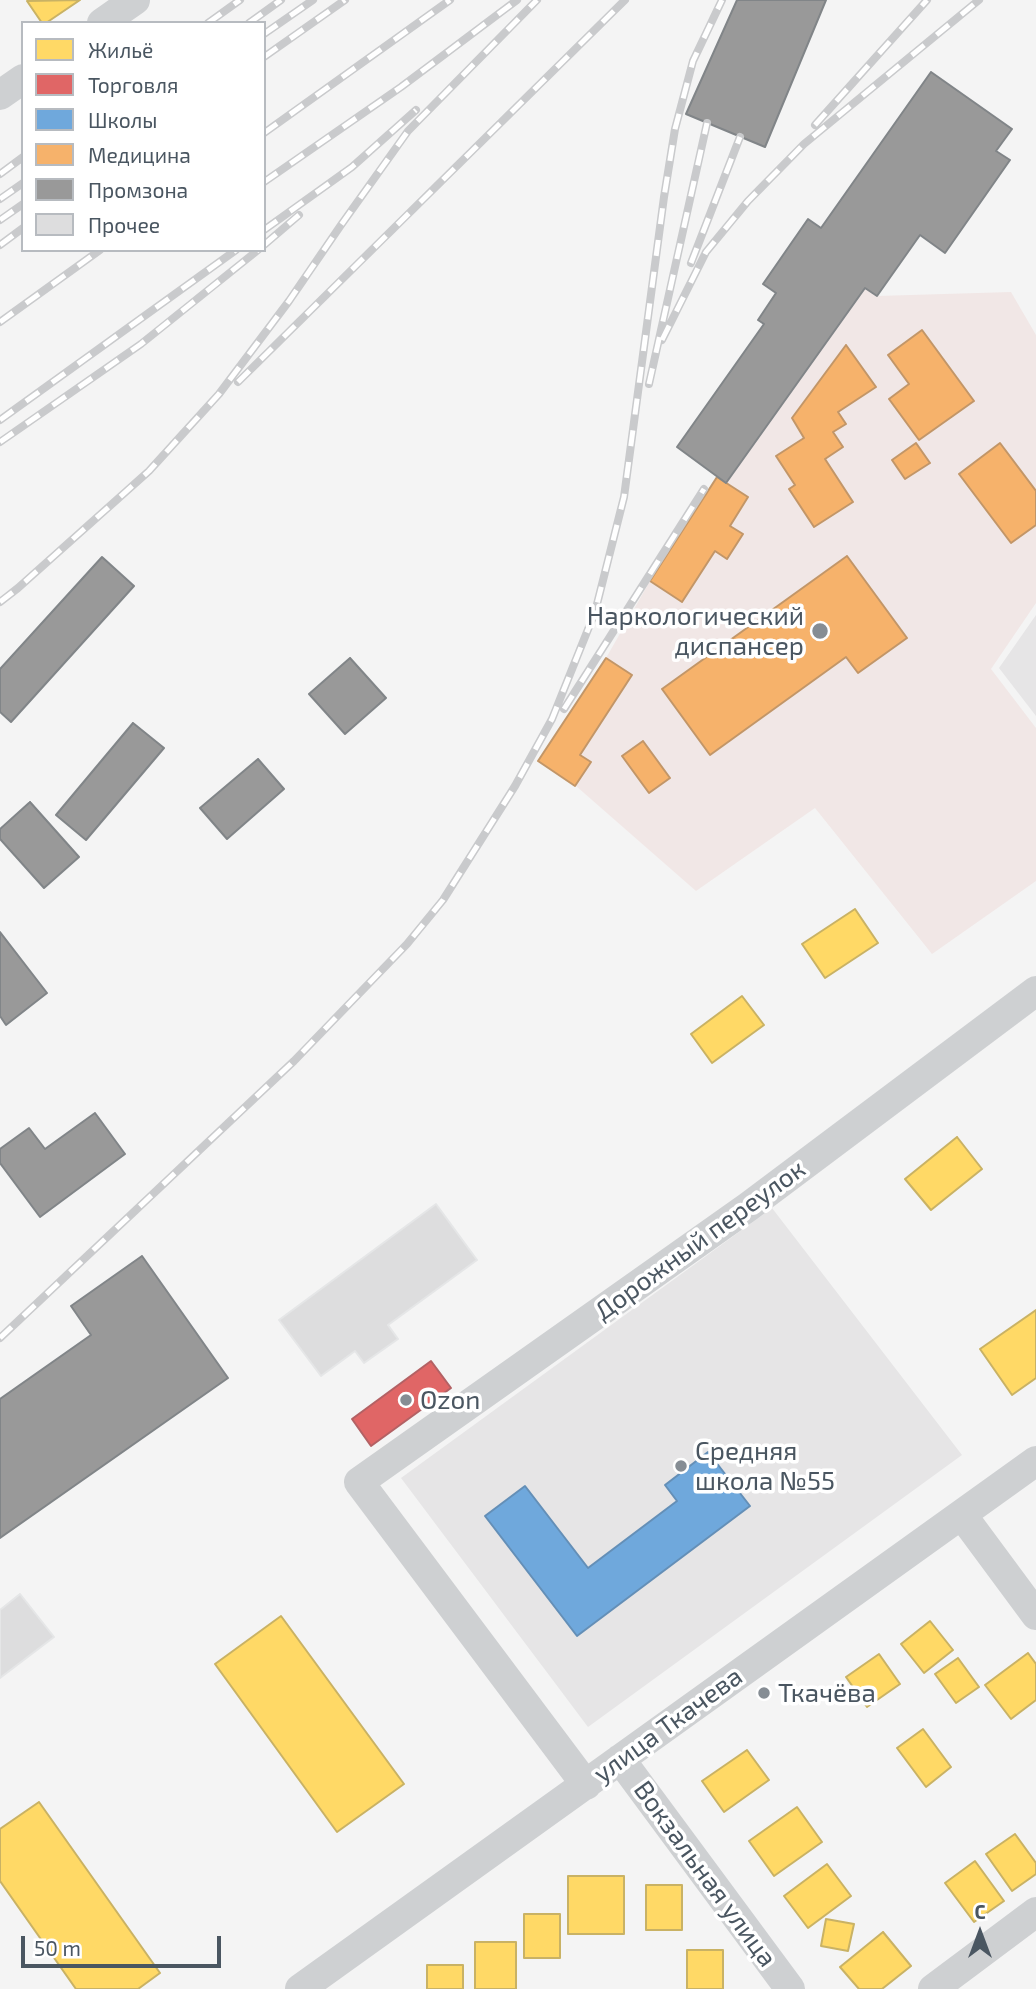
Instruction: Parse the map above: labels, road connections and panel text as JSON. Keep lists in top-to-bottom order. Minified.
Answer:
{"streets":{"street":["Дорожный переулок","улица Ткачева","Вокзальная улица"]},"crossings":[["Дорожный переулок","улица Ткачева"],["улица Ткачева","Вокзальная улица"]],"places":["Наркологический диспансер","Ozon","Средняя школа №55","Ткачёва"],"legend":["Жильё","Торговля","Школы","Медицина","Промзона","Прочее"],"scale_bar":"50 m","north":"top"}
